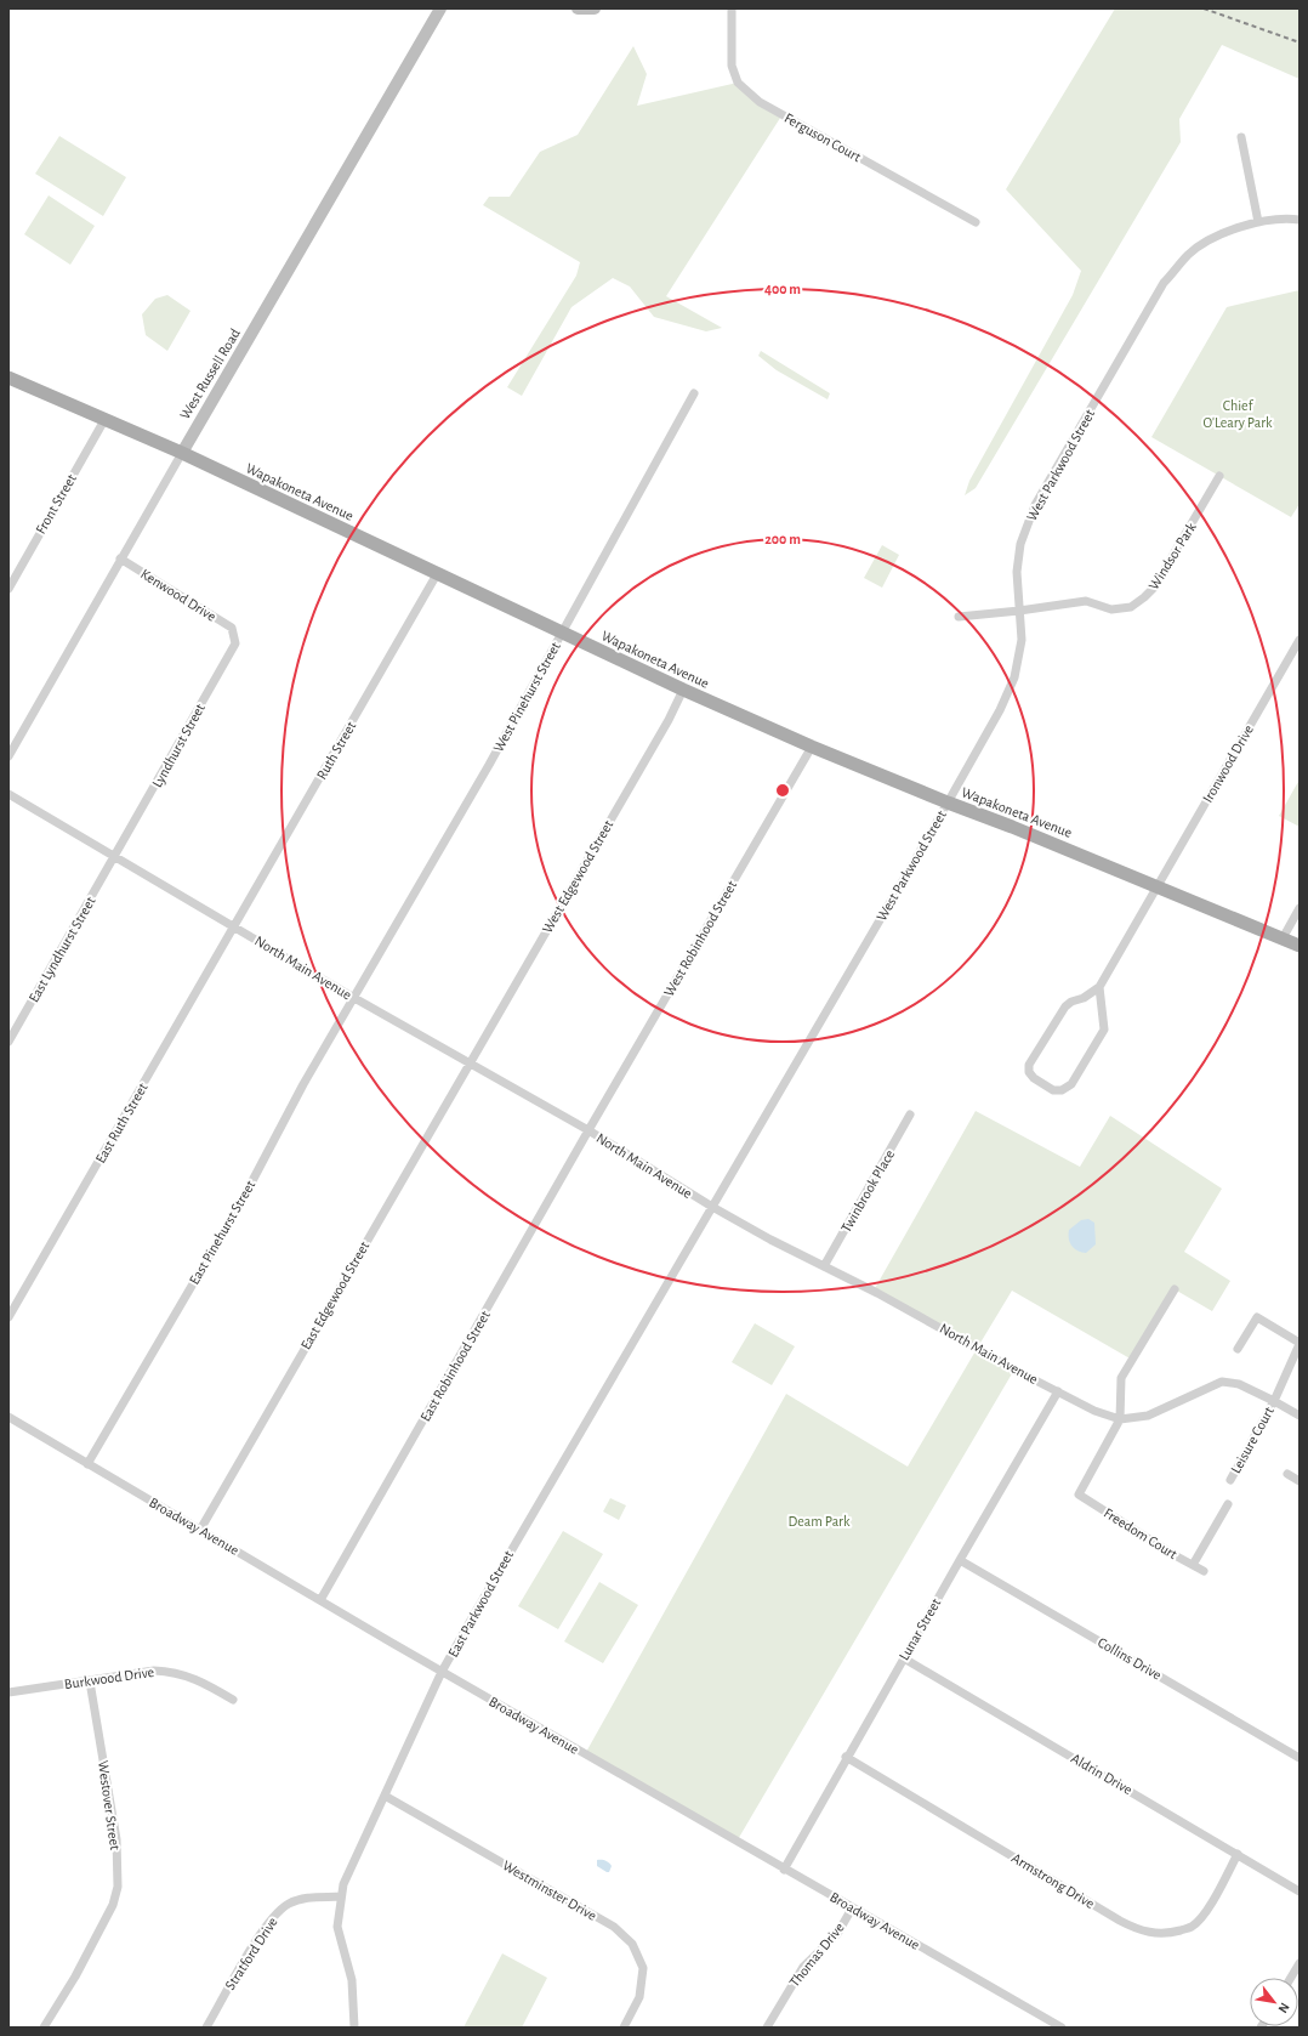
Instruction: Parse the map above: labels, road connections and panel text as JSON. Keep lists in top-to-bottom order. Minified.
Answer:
{"streets":{"main road":["West Russell Road","Wapakoneta Avenue"],"street":["Ferguson Court","West Parkwood Street","Front Street","Windsor Park","Kenwood Drive","West Pinehurst Street","Lyndhurst Street","Ruth Street","Ironwood Drive","West Edgewood Street","West Robinhood Street","East Lyndhurst Street","North Main Avenue","East Ruth Street","Twinbrook Place","East Pinehurst Street","East Edgewood Street","East Robinhood Street","Leisure Court","Broadway Avenue","Freedom Court","East Parkwood Street","Lunar Street","Collins Drive","Burkwood Drive","Aldrin Drive","Westover Street","Armstrong Drive","Westminster Drive","Stratford Drive","Thomas Drive"]},"crossings":[["West Russell Road","Wapakoneta Avenue"],["West Russell Road","Kenwood Drive"],["West Parkwood Street","Wapakoneta Avenue"],["West Parkwood Street","Windsor Park"],["West Parkwood Street","North Main Avenue"],["West Parkwood Street","East Parkwood Street"],["Wapakoneta Avenue","Front Street"],["Wapakoneta Avenue","West Pinehurst Street"],["Wapakoneta Avenue","Ruth Street"],["Wapakoneta Avenue","Ironwood Drive"],["Wapakoneta Avenue","West Edgewood Street"],["Wapakoneta Avenue","West Robinhood Street"],["Kenwood Drive","Lyndhurst Street"],["West Pinehurst Street","North Main Avenue"],["West Pinehurst Street","East Pinehurst Street"],["Lyndhurst Street","East Lyndhurst Street"],["Lyndhurst Street","North Main Avenue"],["Ruth Street","North Main Avenue"],["Ruth Street","East Ruth Street"],["West Edgewood Street","North Main Avenue"],["West Edgewood Street","East Edgewood Street"],["West Robinhood Street","North Main Avenue"],["West Robinhood Street","East Robinhood Street"],["East Lyndhurst Street","North Main Avenue"],["North Main Avenue","East Ruth Street"],["North Main Avenue","Twinbrook Place"],["North Main Avenue","East Pinehurst Street"],["North Main Avenue","East Edgewood Street"],["North Main Avenue","East Robinhood Street"],["North Main Avenue","Leisure Court"],["North Main Avenue","Freedom Court"],["North Main Avenue","East Parkwood Street"],["North Main Avenue","Lunar Street"],["East Pinehurst Street","Broadway Avenue"],["East Edgewood Street","Broadway Avenue"],["East Robinhood Street","Broadway Avenue"],["Broadway Avenue","East Parkwood Street"],["Broadway Avenue","Lunar Street"],["Broadway Avenue","Thomas Drive"],["East Parkwood Street","Westminster Drive"],["East Parkwood Street","Stratford Drive"],["Lunar Street","Collins Drive"],["Lunar Street","Aldrin Drive"],["Lunar Street","Armstrong Drive"],["Burkwood Drive","Westover Street"],["Aldrin Drive","Armstrong Drive"]],"parks":["Chief O'Leary Park","Deam Park"],"north":"bottom right","rings":["400 m","200 m"]}
